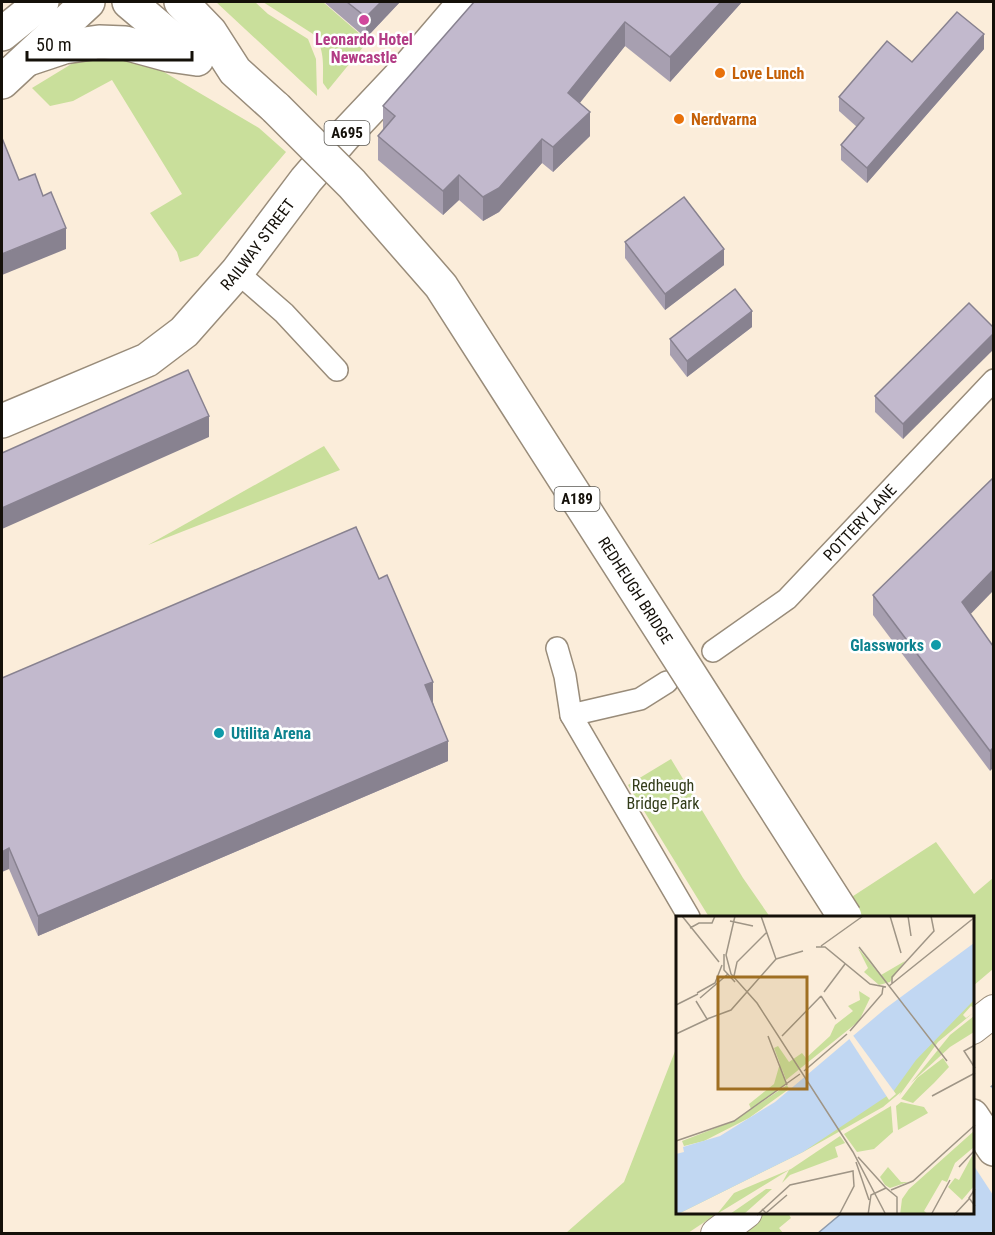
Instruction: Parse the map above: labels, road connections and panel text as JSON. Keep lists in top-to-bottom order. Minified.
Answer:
{"streets":{"main road":["A695","RAILWAY STREET","A189","REDHEUGH BRIDGE"],"street":["POTTERY LANE"]},"crossings":[["A189","REDHEUGH BRIDGE"]],"parks":["Redheugh Bridge Park"],"places":["Leonardo Hotel Newcastle","Love Lunch","Nerdvarna","Glassworks","Utilita Arena"],"scale_bar":"50 m"}
